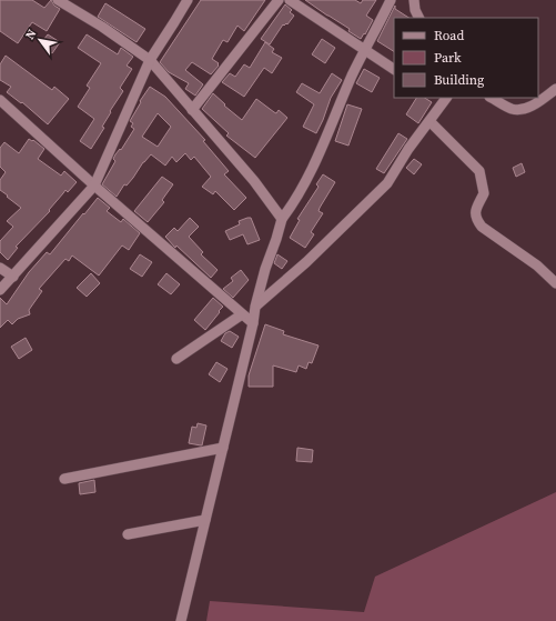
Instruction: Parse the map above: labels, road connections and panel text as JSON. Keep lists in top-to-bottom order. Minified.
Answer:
{"legend":["Road","Park","Building"],"north":"top left"}
